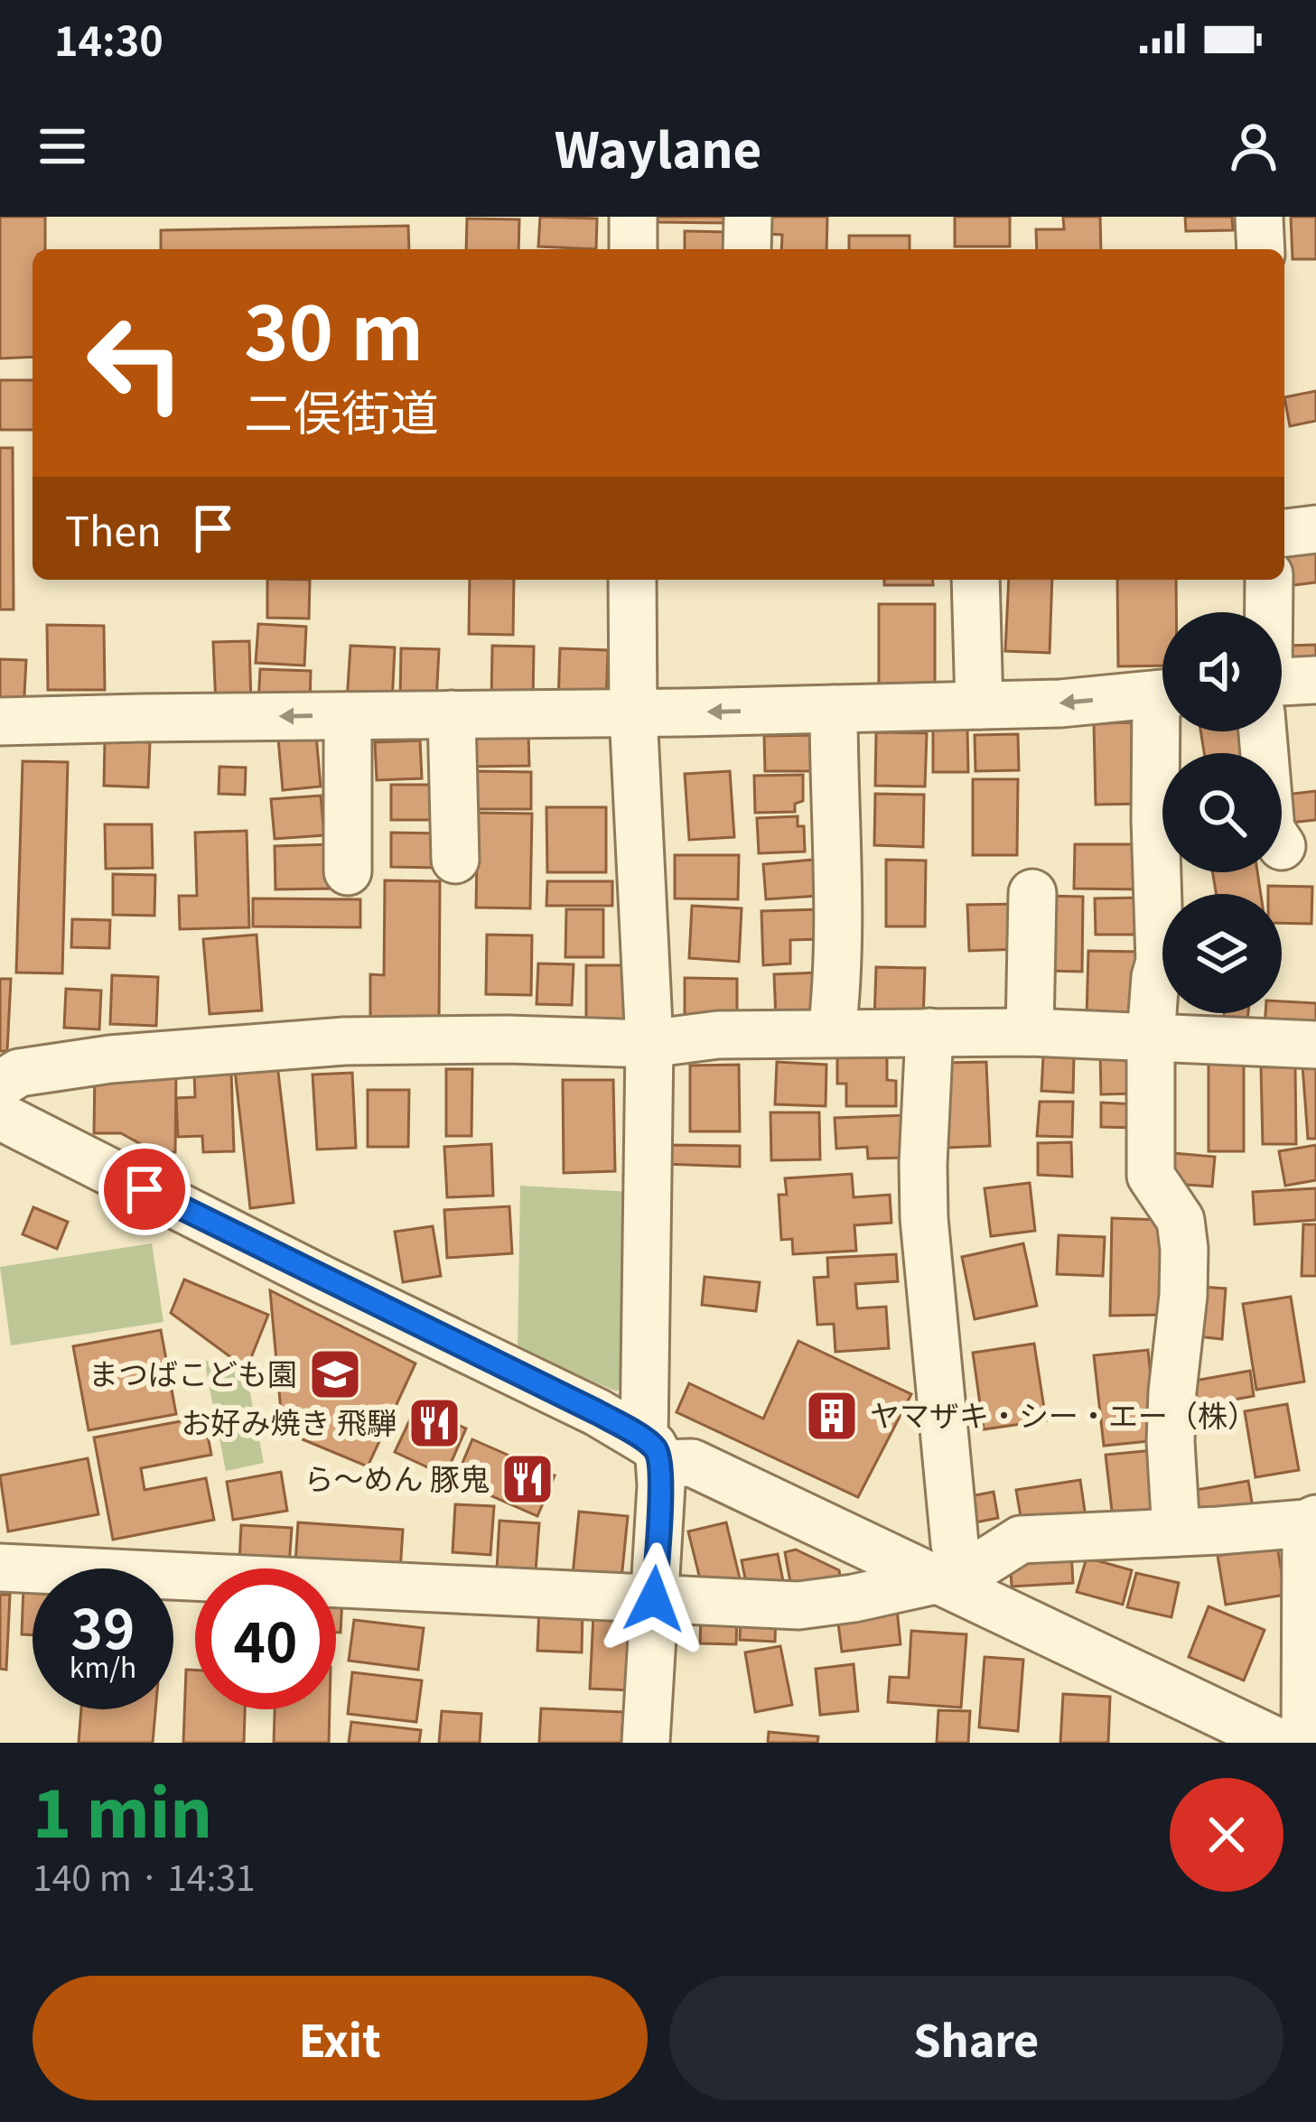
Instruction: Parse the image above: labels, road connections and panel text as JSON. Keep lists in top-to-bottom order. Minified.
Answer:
{"places":{"school or university":["まつばこども園"],"building":["ヤマザキ・シー・エー（株）"],"restaurant":["お好み焼き 飛騨","ら～めん 豚鬼"]},"page":{"status":"14:30","header":"Waylane","turn":["30 m","二俣街道"],"then":"Then","speed":"39 km/h","limit":"40","heading":["1 min","140 m · 14:31"],"buttons":["Exit","Share"]}}
